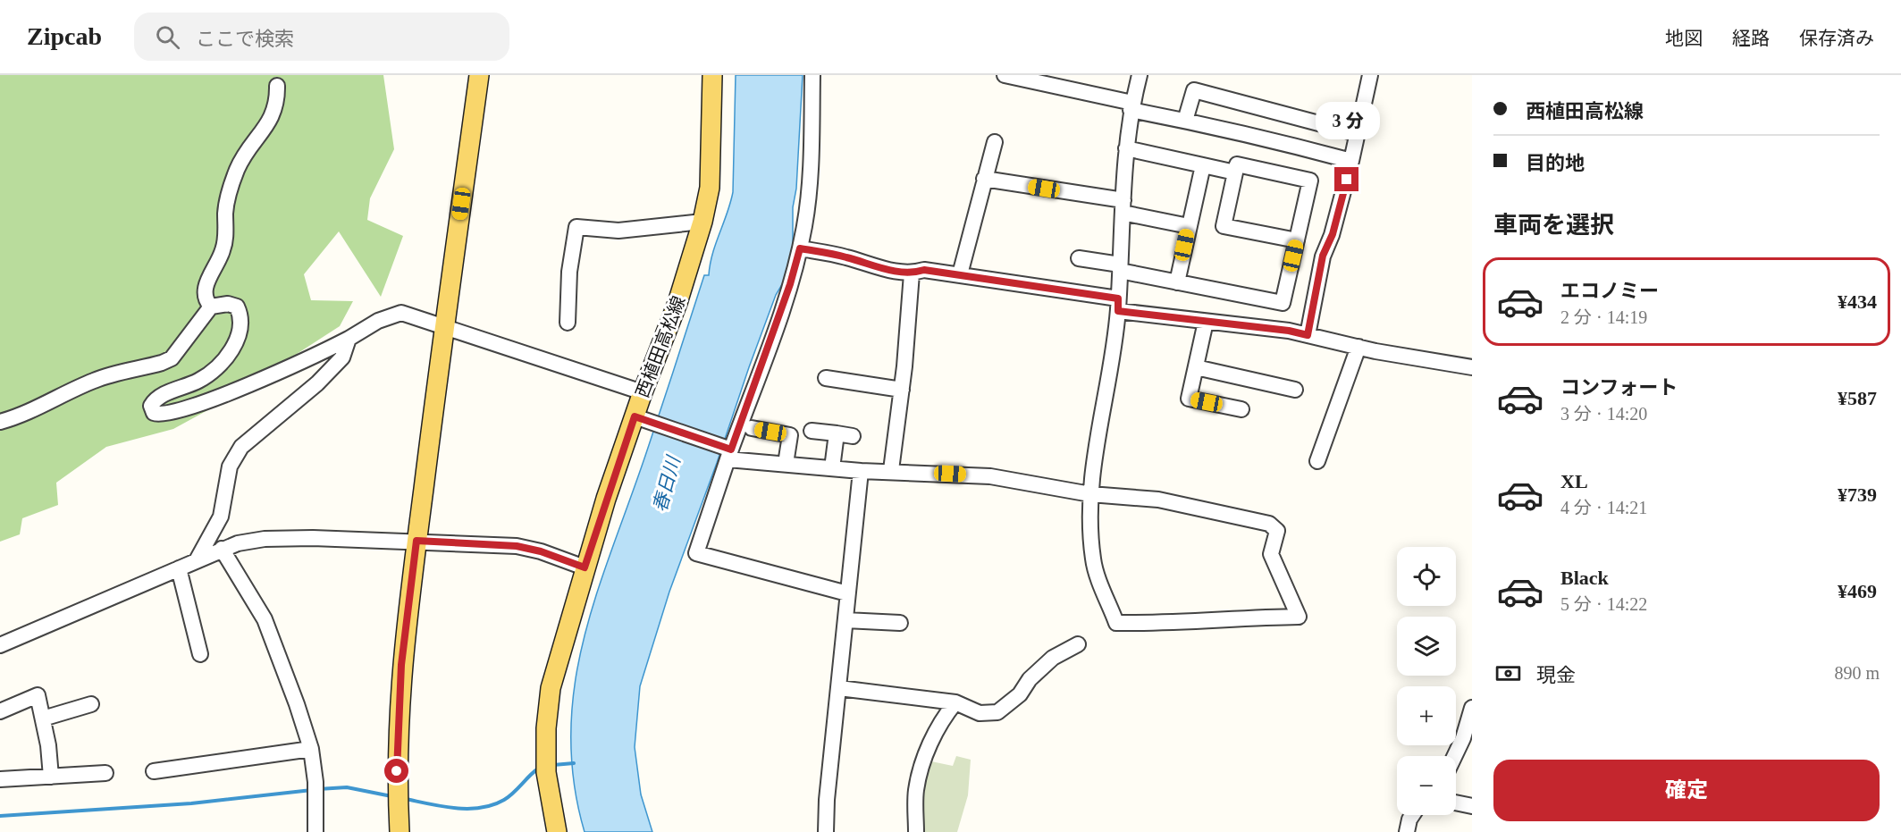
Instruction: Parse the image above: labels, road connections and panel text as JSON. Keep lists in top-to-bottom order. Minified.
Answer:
{"streets":{"main road":["西植田高松線"]},"water":["春日川"],"page":{"header":"Zipcab","search":"ここで検索","nav":["地図","経路","保存済み"],"banner":["西植田高松線","目的地"],"bubble":"3 分","heading":"車両を選択","list":[{"name":"エコノミー","note":"2 分 · 14:19","value":"¥434"},{"name":"コンフォート","note":"3 分 · 14:20","value":"¥587"},{"name":"XL","note":"4 分 · 14:21","value":"¥739"},{"name":"Black","note":"5 分 · 14:22","value":"¥469"}],"map_buttons":["+","−"],"pay":["現金","890 m"],"buttons":"確定"}}
